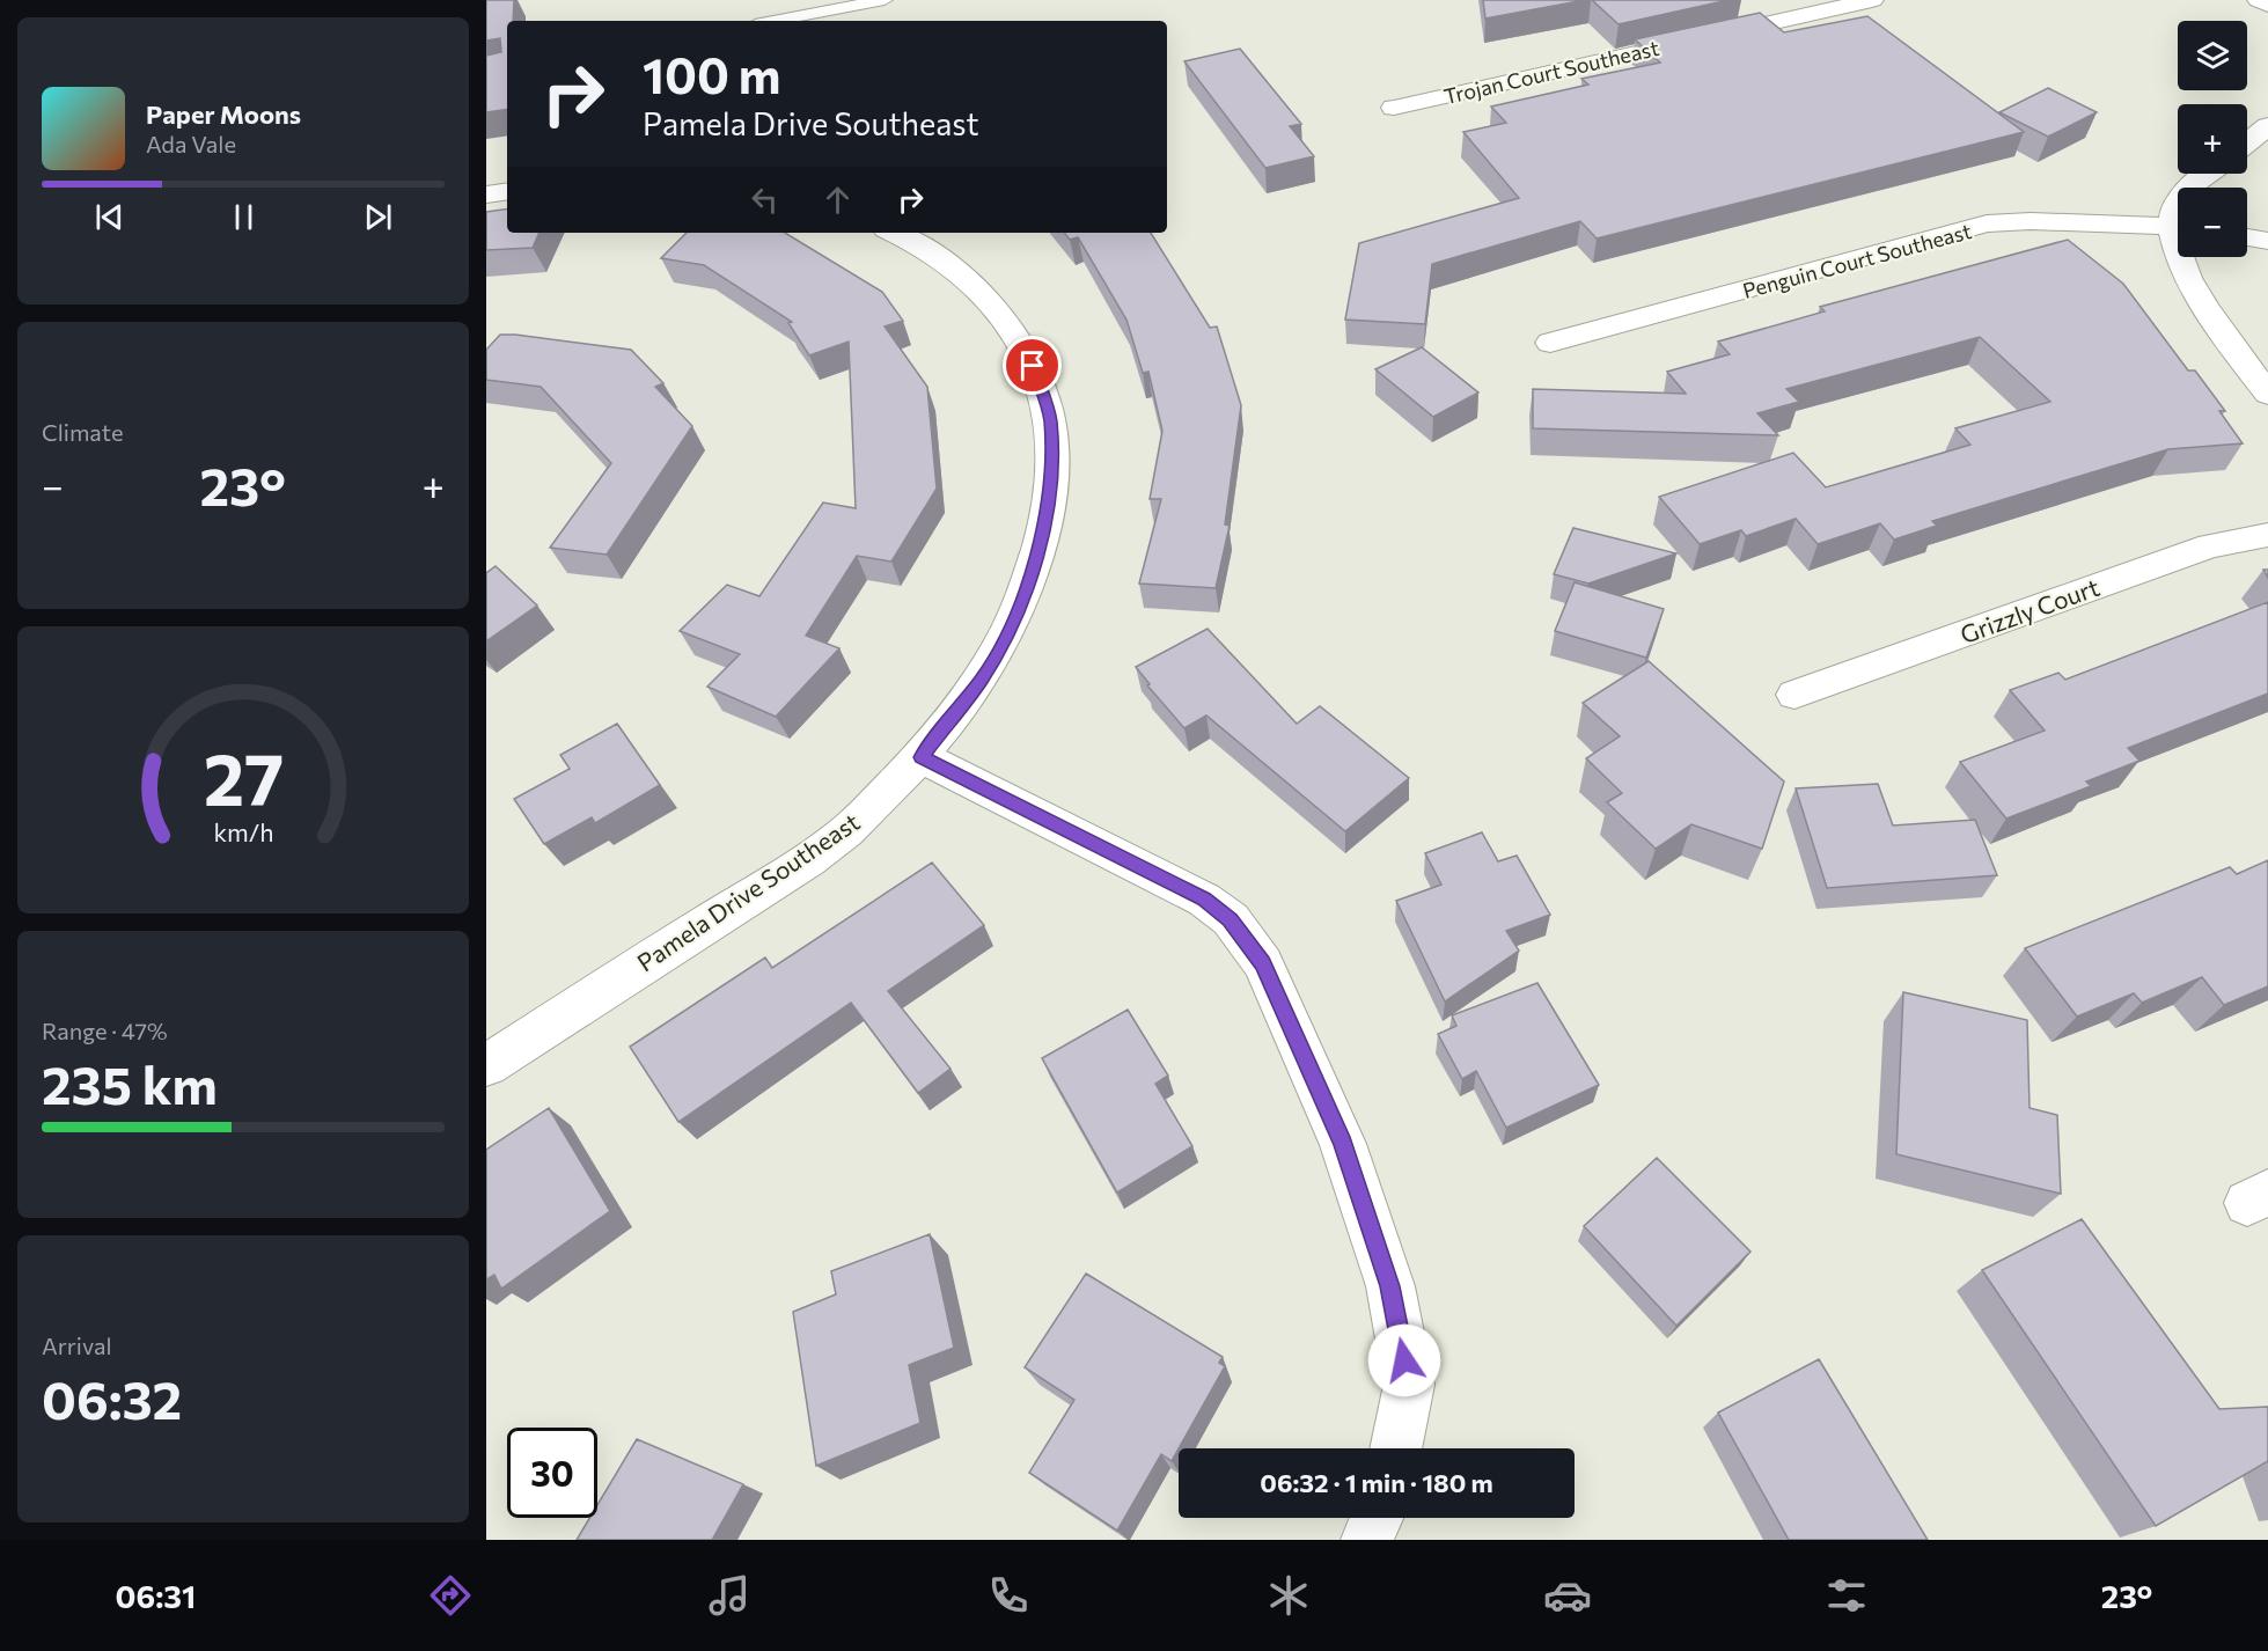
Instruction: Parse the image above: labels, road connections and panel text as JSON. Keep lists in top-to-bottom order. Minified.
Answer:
{"streets":{"street":["Trojan Court Southeast","Penguin Court Southeast","Grizzly Court","Pamela Drive Southeast"]},"page":{"map_buttons":["+","−"],"turn":["100 m","Pamela Drive Southeast"],"song":["Paper Moons","Ada Vale"],"tile":["Climate",["Range · 47%","235 km"],["Arrival","06:32"]],"heat":["−","23°","+"],"limit":"30","trip":"06:32 · 1 min · 180 m","tabs":["06:31","23°"],"gauge":["27","km/h"]}}
